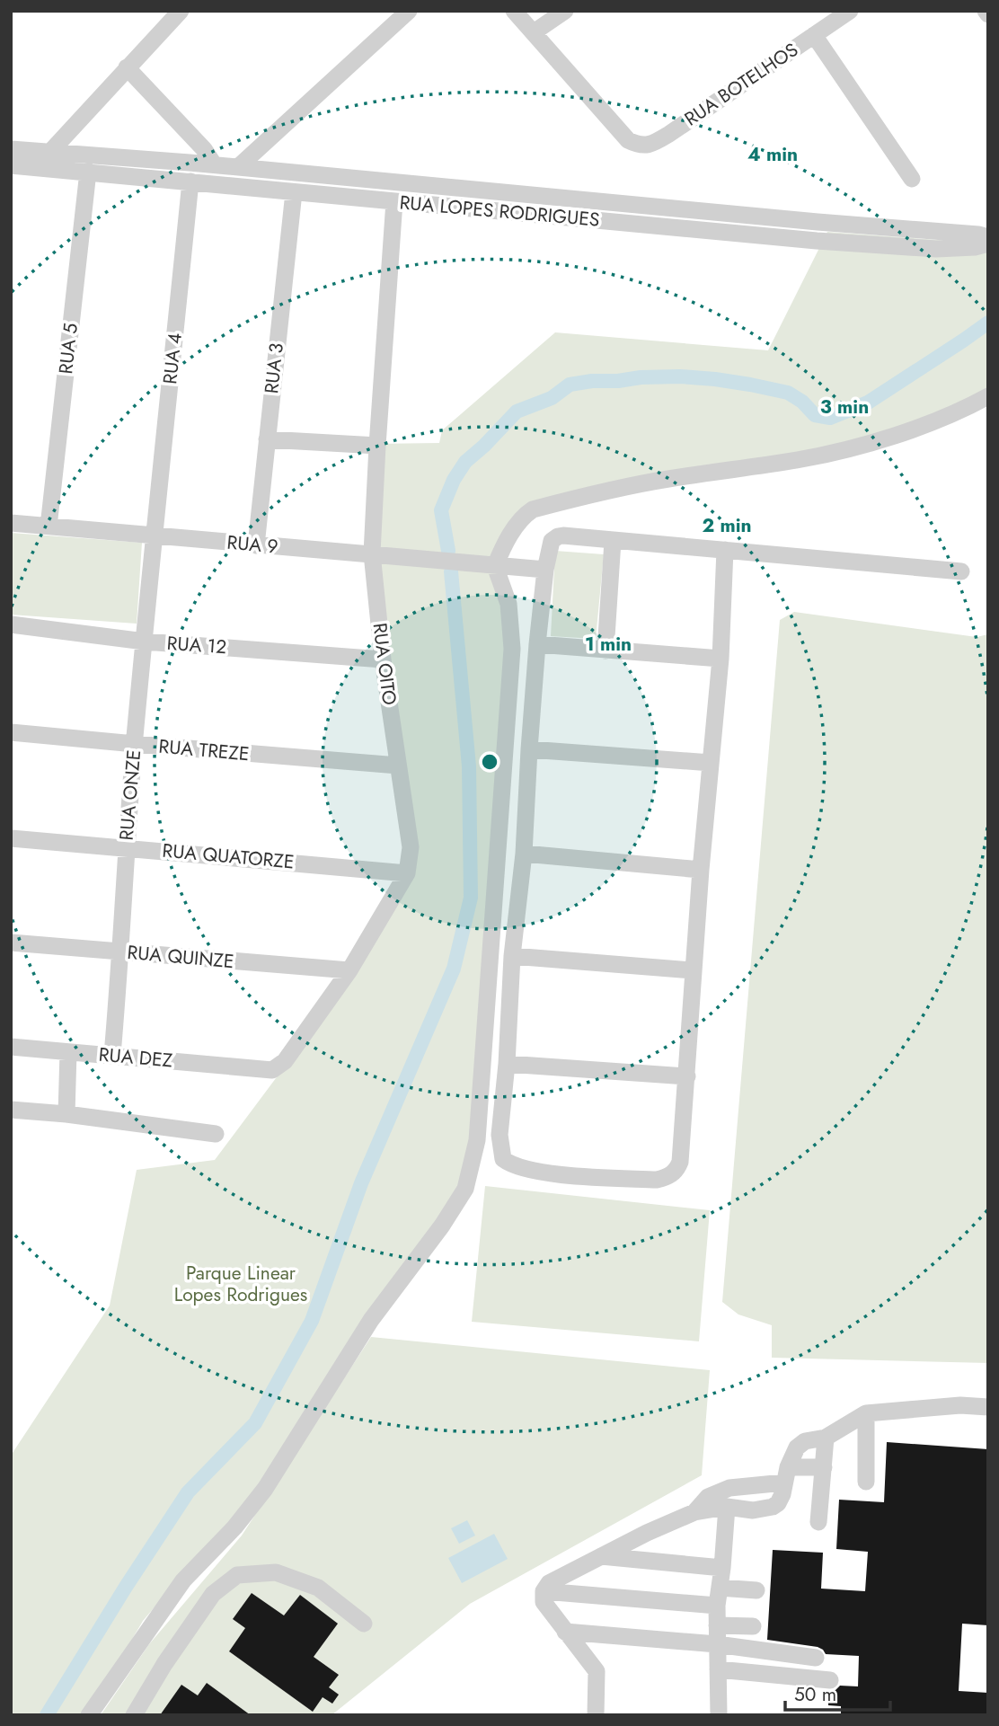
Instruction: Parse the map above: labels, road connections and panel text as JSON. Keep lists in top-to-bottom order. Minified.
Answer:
{"streets":{"street":["RUA BOTELHOS","RUA LOPES RODRIGUES","RUA 5","RUA 4","RUA 3","RUA 9","RUA 12","RUA OITO","RUA TREZE","RUA ONZE","RUA QUATORZE","RUA QUINZE","RUA DEZ"]},"crossings":[["RUA LOPES RODRIGUES","RUA 5"],["RUA LOPES RODRIGUES","RUA 4"],["RUA LOPES RODRIGUES","RUA 3"],["RUA LOPES RODRIGUES","RUA OITO"],["RUA 5","RUA 9"],["RUA 4","RUA 9"],["RUA 4","RUA ONZE"],["RUA 3","RUA 9"],["RUA 9","RUA OITO"],["RUA 9","RUA ONZE"],["RUA 12","RUA OITO"],["RUA 12","RUA ONZE"],["RUA OITO","RUA TREZE"],["RUA OITO","RUA QUATORZE"],["RUA OITO","RUA QUINZE"],["RUA OITO","RUA DEZ"],["RUA TREZE","RUA ONZE"],["RUA ONZE","RUA QUATORZE"],["RUA ONZE","RUA QUINZE"],["RUA ONZE","RUA DEZ"]],"parks":["Parque Linear Lopes Rodrigues"],"scale_bar":"50 m","rings":["4 min","3 min","2 min","1 min"]}
